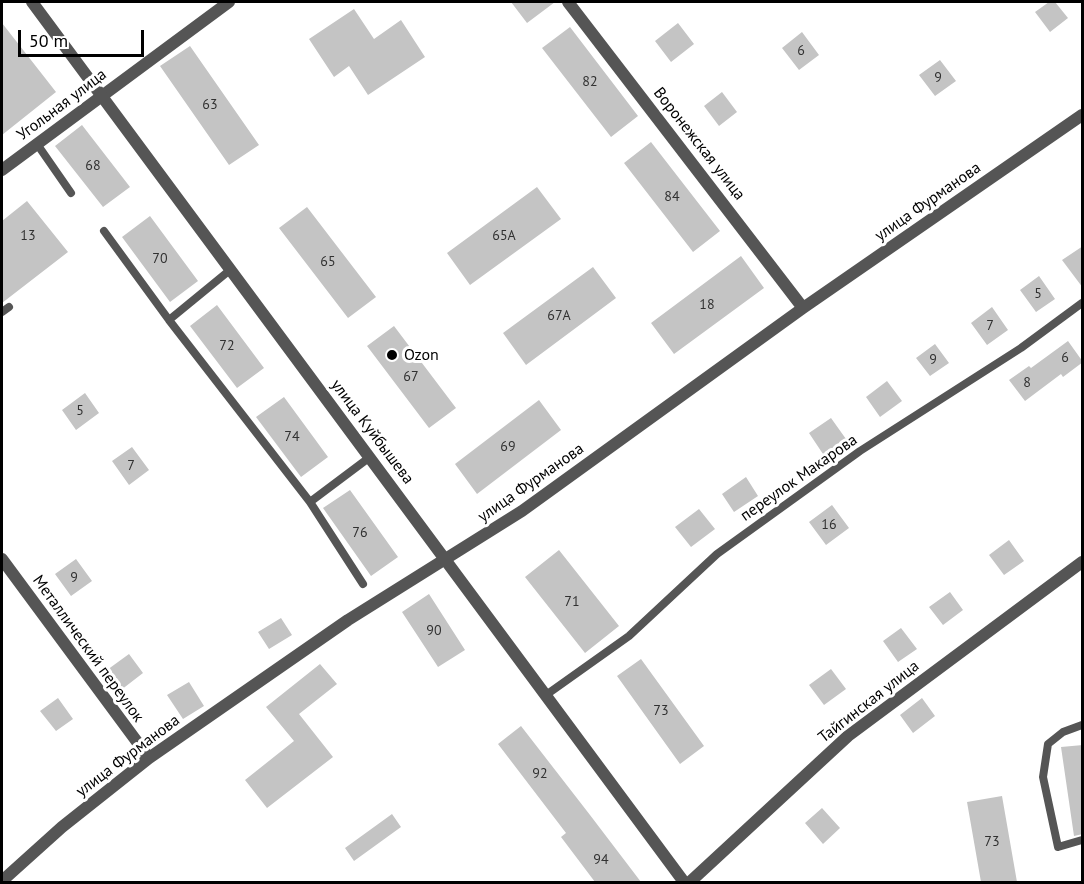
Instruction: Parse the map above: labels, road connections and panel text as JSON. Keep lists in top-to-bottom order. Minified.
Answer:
{"streets":{"street":["Угольная улица","Воронежская улица","улица Фурманова","улица Куйбышева","Металлический переулок","Тайгинская улица"],"lane":["переулок Макарова"]},"crossings":[["Угольная улица","улица Куйбышева"],["Воронежская улица","улица Фурманова"],["улица Фурманова","улица Куйбышева"],["улица Фурманова","Металлический переулок"],["улица Куйбышева","переулок Макарова"]],"places":["Ozon"],"house_numbers":["6","9","82","63","68","84","13","65А","70","65","5","18","67А","7","72","6","9","67","8","5","74","69","7","16","76","9","71","90","73","92","73","94"],"scale_bar":"50 m"}
